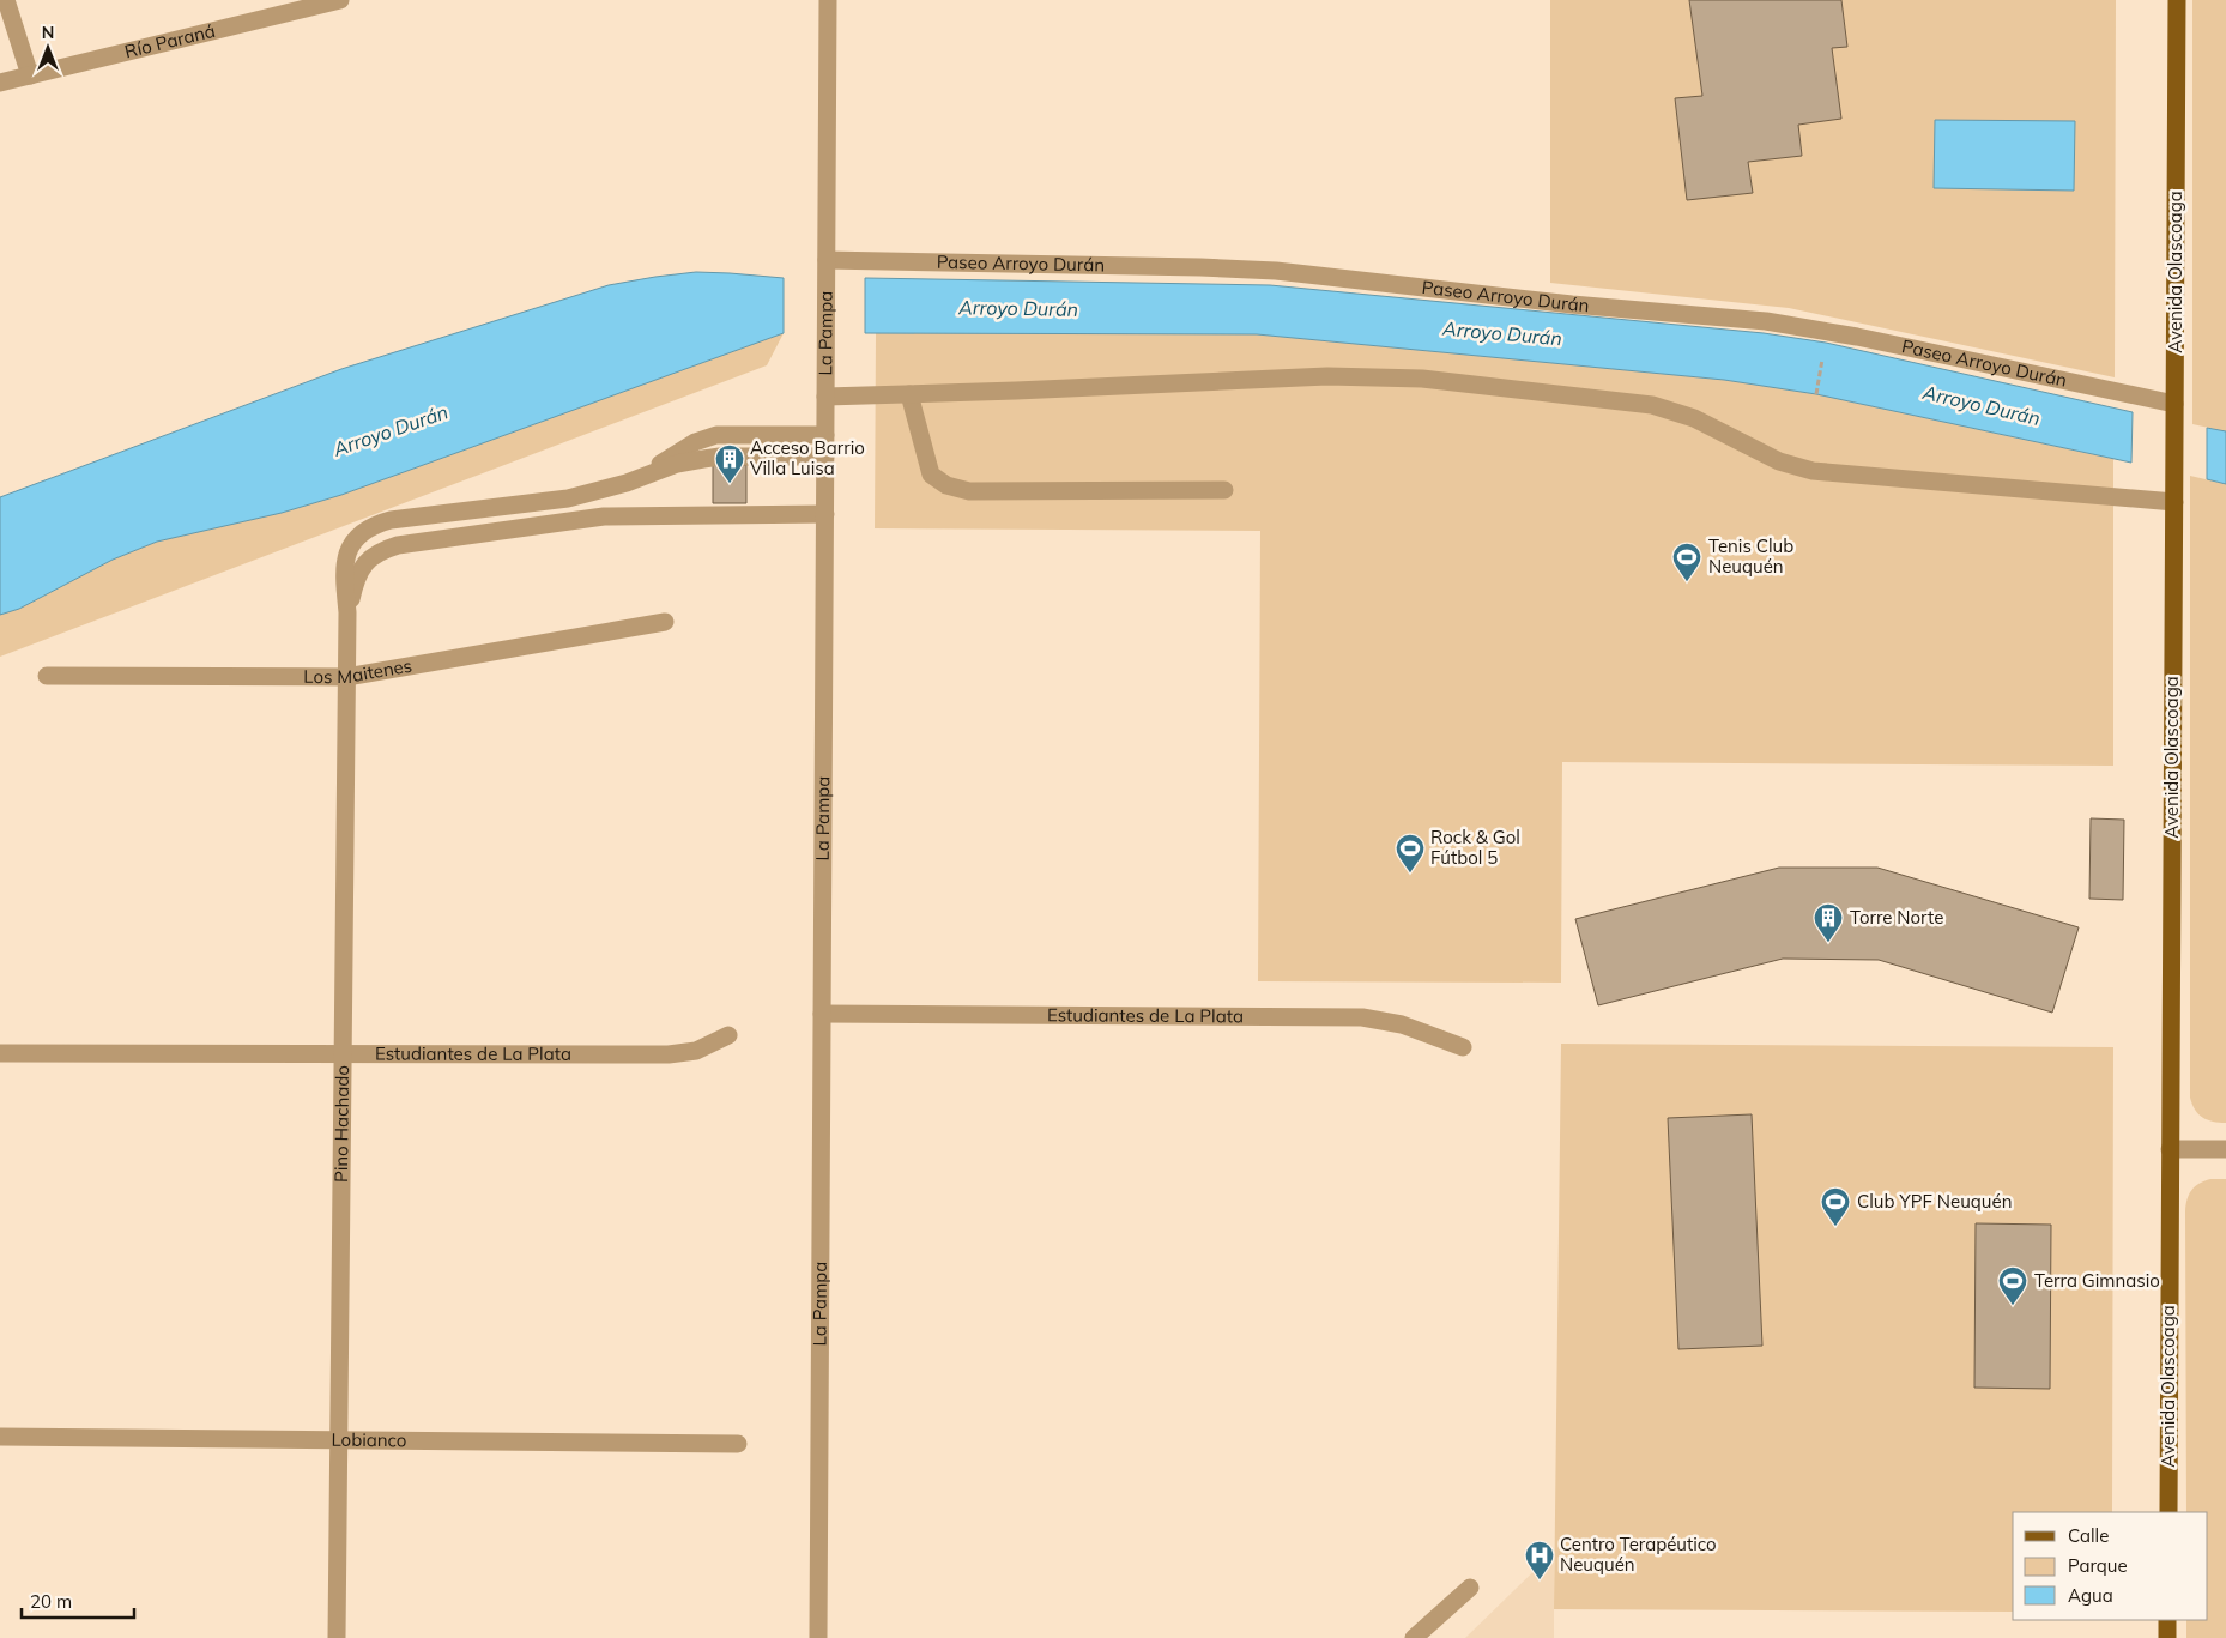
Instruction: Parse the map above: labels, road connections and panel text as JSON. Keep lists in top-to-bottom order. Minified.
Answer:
{"streets":{"main road":["Avenida Olascoaga"],"street":["Río Paraná","Paseo Arroyo Durán","La Pampa","Los Maitenes","Estudiantes de La Plata","Pino Hachado","Lobianco"]},"crossings":[["Paseo Arroyo Durán","Avenida Olascoaga"],["Paseo Arroyo Durán","La Pampa"],["La Pampa","Estudiantes de La Plata"],["Los Maitenes","Pino Hachado"],["Estudiantes de La Plata","Pino Hachado"],["Pino Hachado","Lobianco"]],"water":["Arroyo Durán"],"places":{"building":["Acceso Barrio Villa Luisa","Torre Norte"],"sports":["Tenis Club Neuquén","Rock & Gol Fútbol 5","Club YPF Neuquén","Terra Gimnasio"],"hospital":["Centro Terapéutico Neuquén"]},"legend":["Calle","Parque","Agua"],"scale_bar":"20 m","north":"top"}
